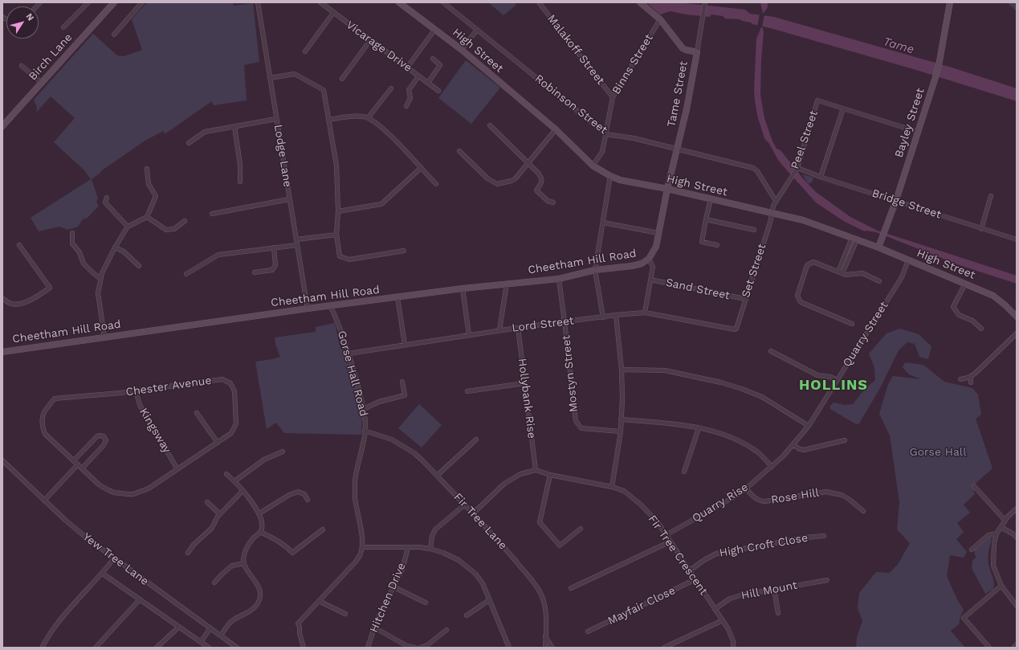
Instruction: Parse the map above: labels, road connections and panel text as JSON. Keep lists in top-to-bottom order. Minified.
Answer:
{"streets":{"main road":["High Street","Birch Lane","Tame Street","Bayley Street","Cheetham Hill Road"],"street":["Vicarage Drive","Malakoff Street","Binns Street","Robinson Street","Peel Street","Lodge Lane","Bridge Street","Set Street","Sand Street","Lord Street","Quarry Street","Gorse Hall Road","Mostyn Street","Chester Avenue","Hollybank Rise","Kingsway","Rose Hill","Quarry Rise","Fir Tree Lane","High Croft Close","Fir Tree Crescent","Yew Tree Lane","Hill Mount","Hitchen Drive","Mayfair Close"]},"crossings":[["Malakoff Street","Binns Street"],["High Street","Binns Street"],["High Street","Tame Street"],["High Street","Bayley Street"],["High Street","Peel Street"],["High Street","Set Street"],["High Street","Quarry Street"],["Binns Street","Robinson Street"],["Tame Street","Robinson Street"],["Tame Street","Cheetham Hill Road"],["Robinson Street","Peel Street"],["Bayley Street","Bridge Street"],["Peel Street","Bridge Street"],["Peel Street","Set Street"],["Lodge Lane","Cheetham Hill Road"],["Cheetham Hill Road","Gorse Hall Road"],["Cheetham Hill Road","Mostyn Street"],["Set Street","Sand Street"],["Set Street","Lord Street"],["Lord Street","Gorse Hall Road"],["Lord Street","Mostyn Street"],["Lord Street","Hollybank Rise"],["Quarry Street","Quarry Rise"],["Gorse Hall Road","Fir Tree Lane"],["Chester Avenue","Kingsway"],["Hollybank Rise","Fir Tree Crescent"],["Rose Hill","Quarry Rise"],["Quarry Rise","Fir Tree Crescent"],["High Croft Close","Fir Tree Crescent"],["Fir Tree Crescent","Hill Mount"],["Fir Tree Crescent","Mayfair Close"]],"districts":["HOLLINS"],"water":["Tame"],"parks":["Gorse Hall"],"north":"top right"}
